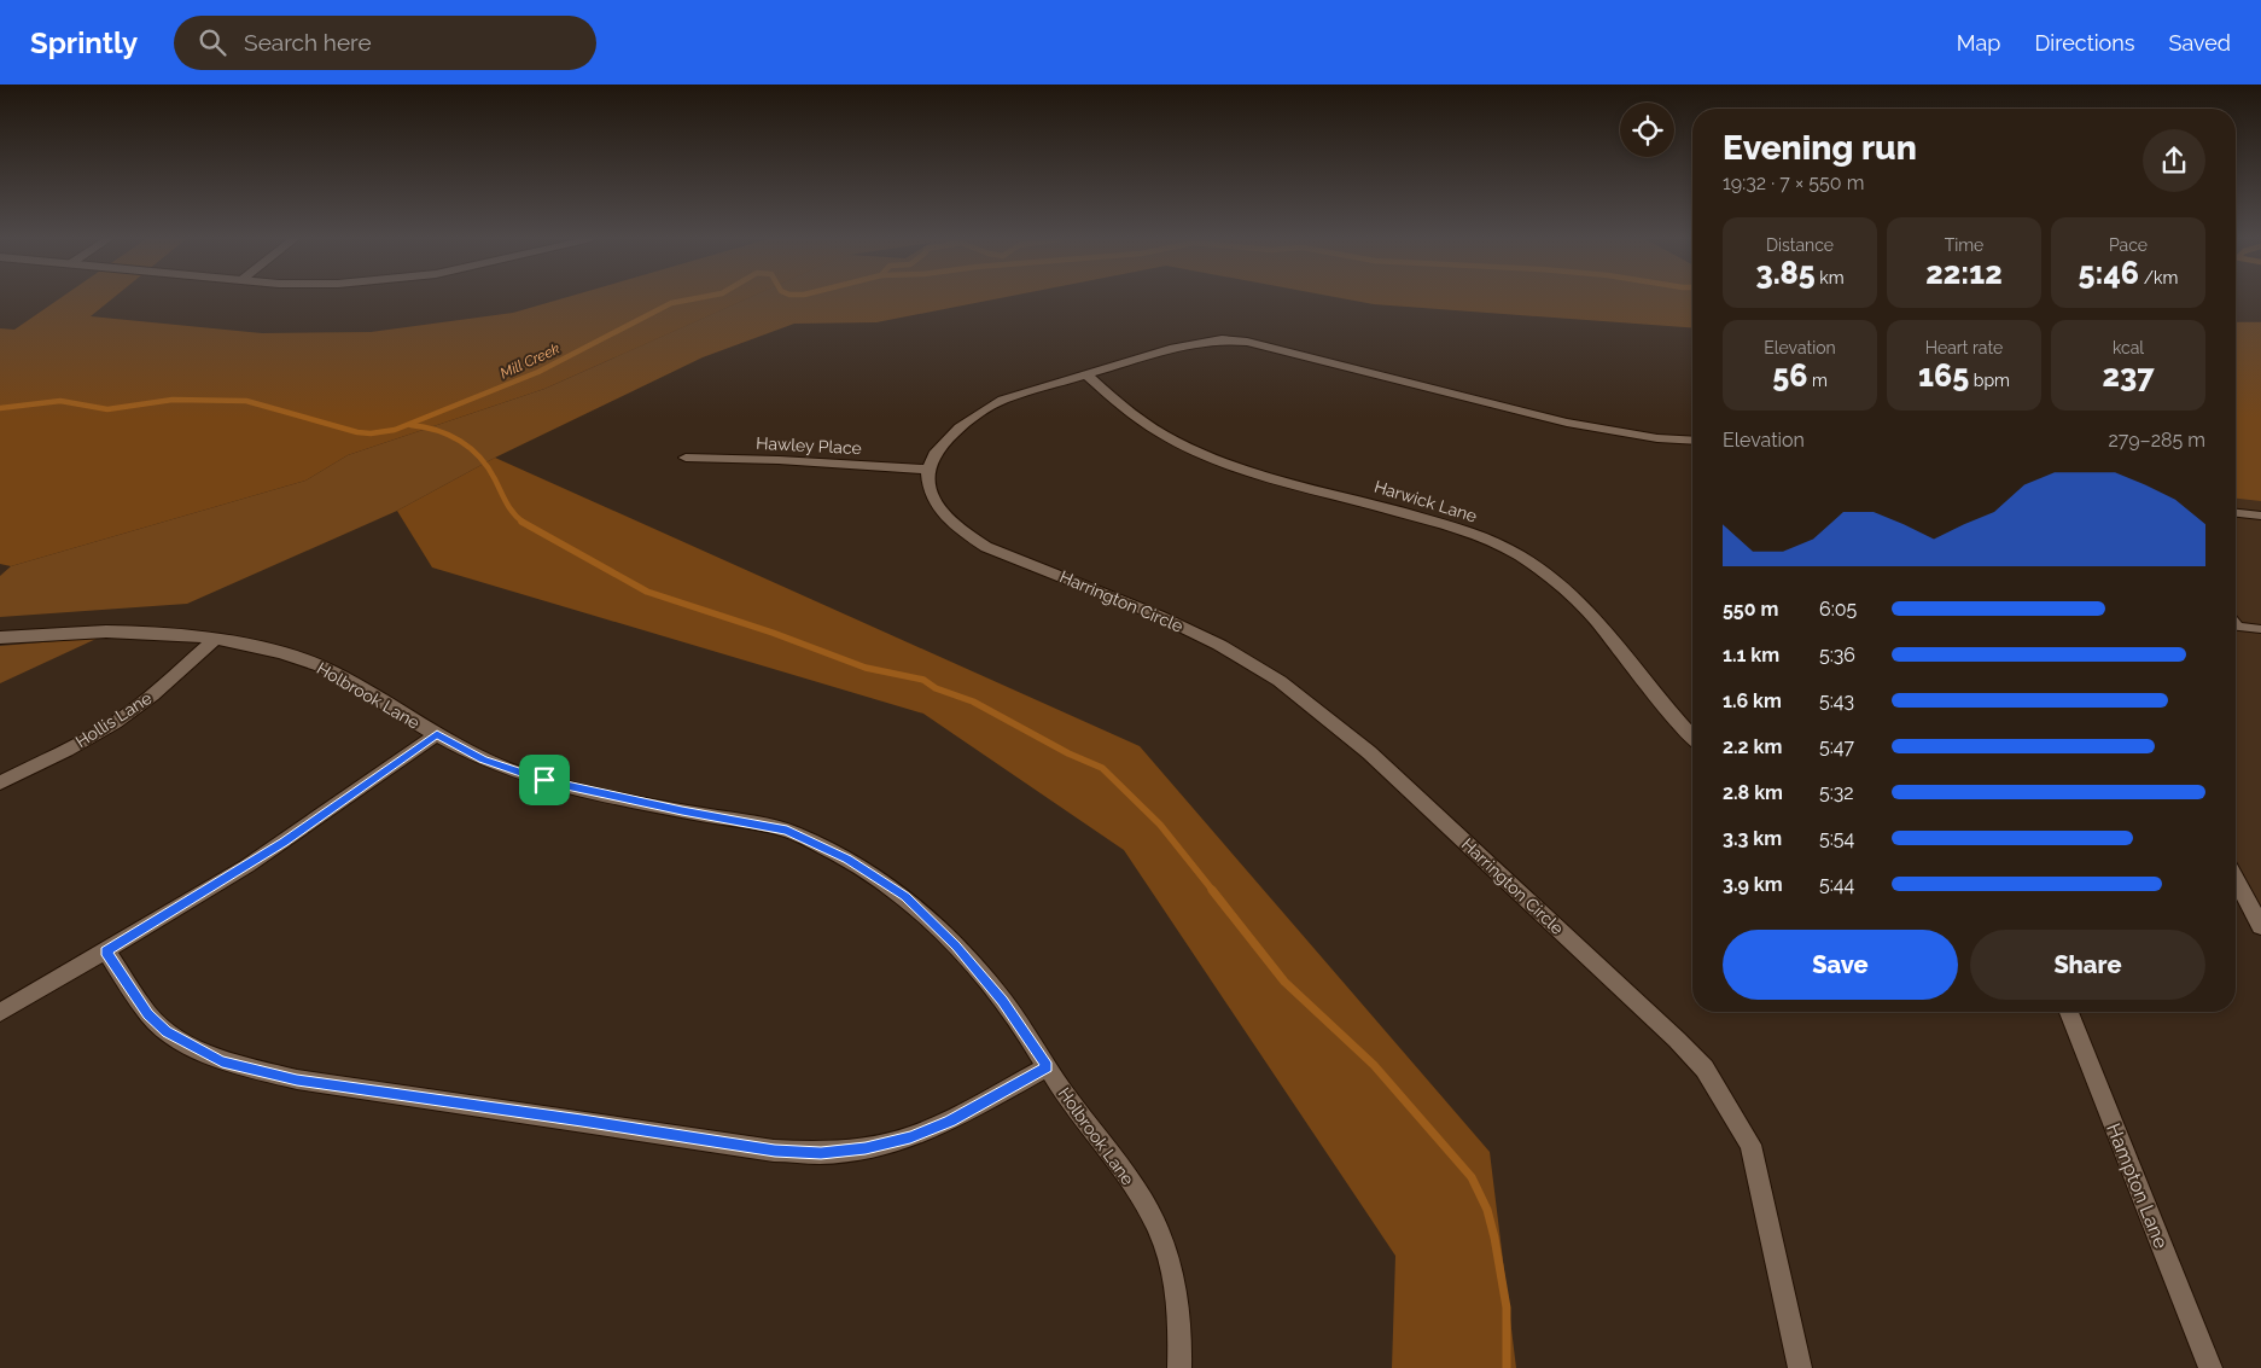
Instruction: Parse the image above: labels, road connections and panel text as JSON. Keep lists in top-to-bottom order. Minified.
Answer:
{"streets":{"street":["Hawley Place","Harwick Lane","Harrington Circle","Holbrook Lane","Hollis Lane","Hampton Lane"]},"crossings":[["Hawley Place","Harrington Circle"],["Holbrook Lane","Hollis Lane"]],"water":["Mill Creek"],"page":{"header":"Sprintly","search":"Search here","nav":["Map","Directions","Saved"],"heading":["Evening run","19:32 · 7 × 550 m"],"stats":[["Distance","3.85 km"],["Time","22:12"],["Pace","5:46 /km"],["Elevation","56 m"],["Heart rate","165 bpm"],["kcal","237"]],"chart":["Elevation","279–285 m"],"list":[{"name":"550 m","note":"6:05"},{"name":"1.1 km","note":"5:36"},{"name":"1.6 km","note":"5:43"},{"name":"2.2 km","note":"5:47"},{"name":"2.8 km","note":"5:32"},{"name":"3.3 km","note":"5:54"},{"name":"3.9 km","note":"5:44"}],"buttons":["Save","Share"]}}
